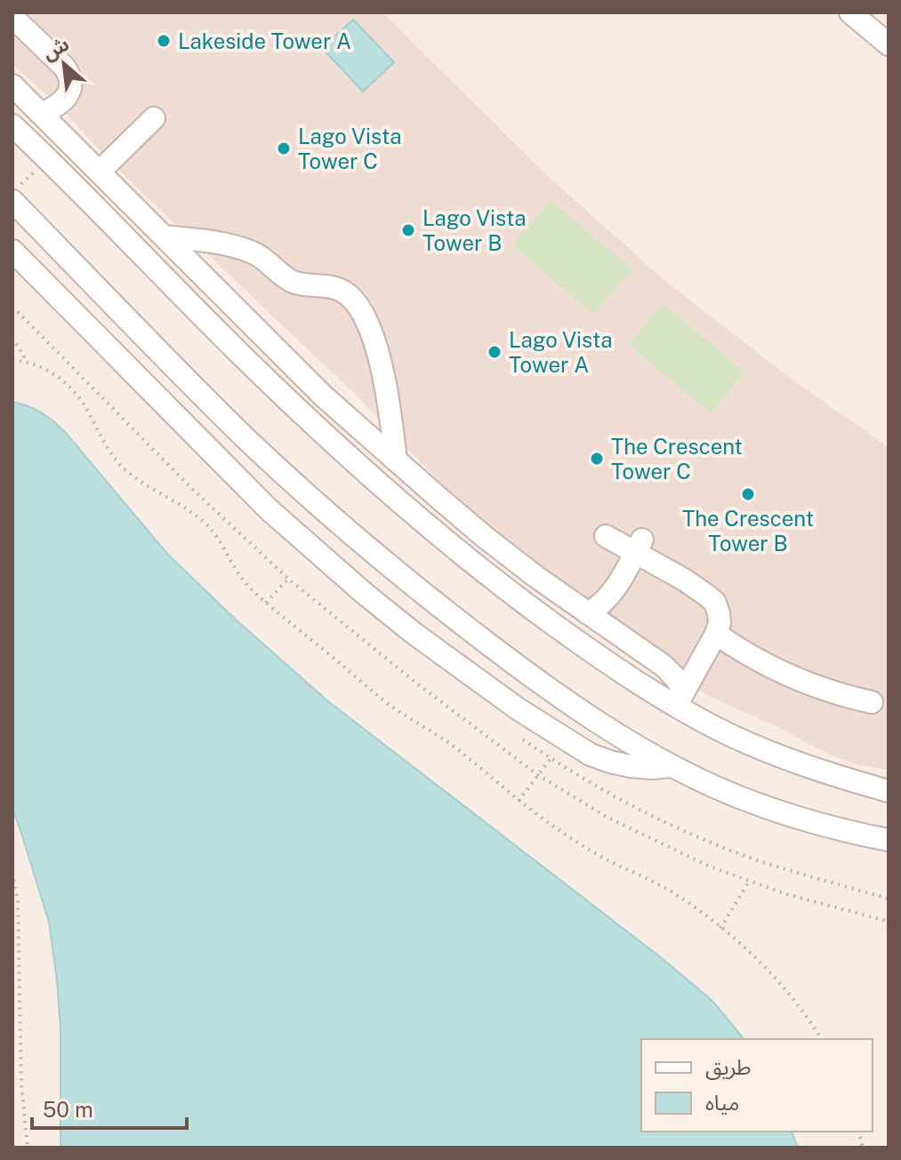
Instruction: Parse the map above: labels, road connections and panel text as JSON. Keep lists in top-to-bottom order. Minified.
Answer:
{"places":["Lakeside Tower A","Lago Vista Tower C","Lago Vista Tower B","Lago Vista Tower A","The Crescent Tower C","The Crescent Tower B"],"legend":["طريق","مياه"],"scale_bar":"50 m","north":"top left"}
